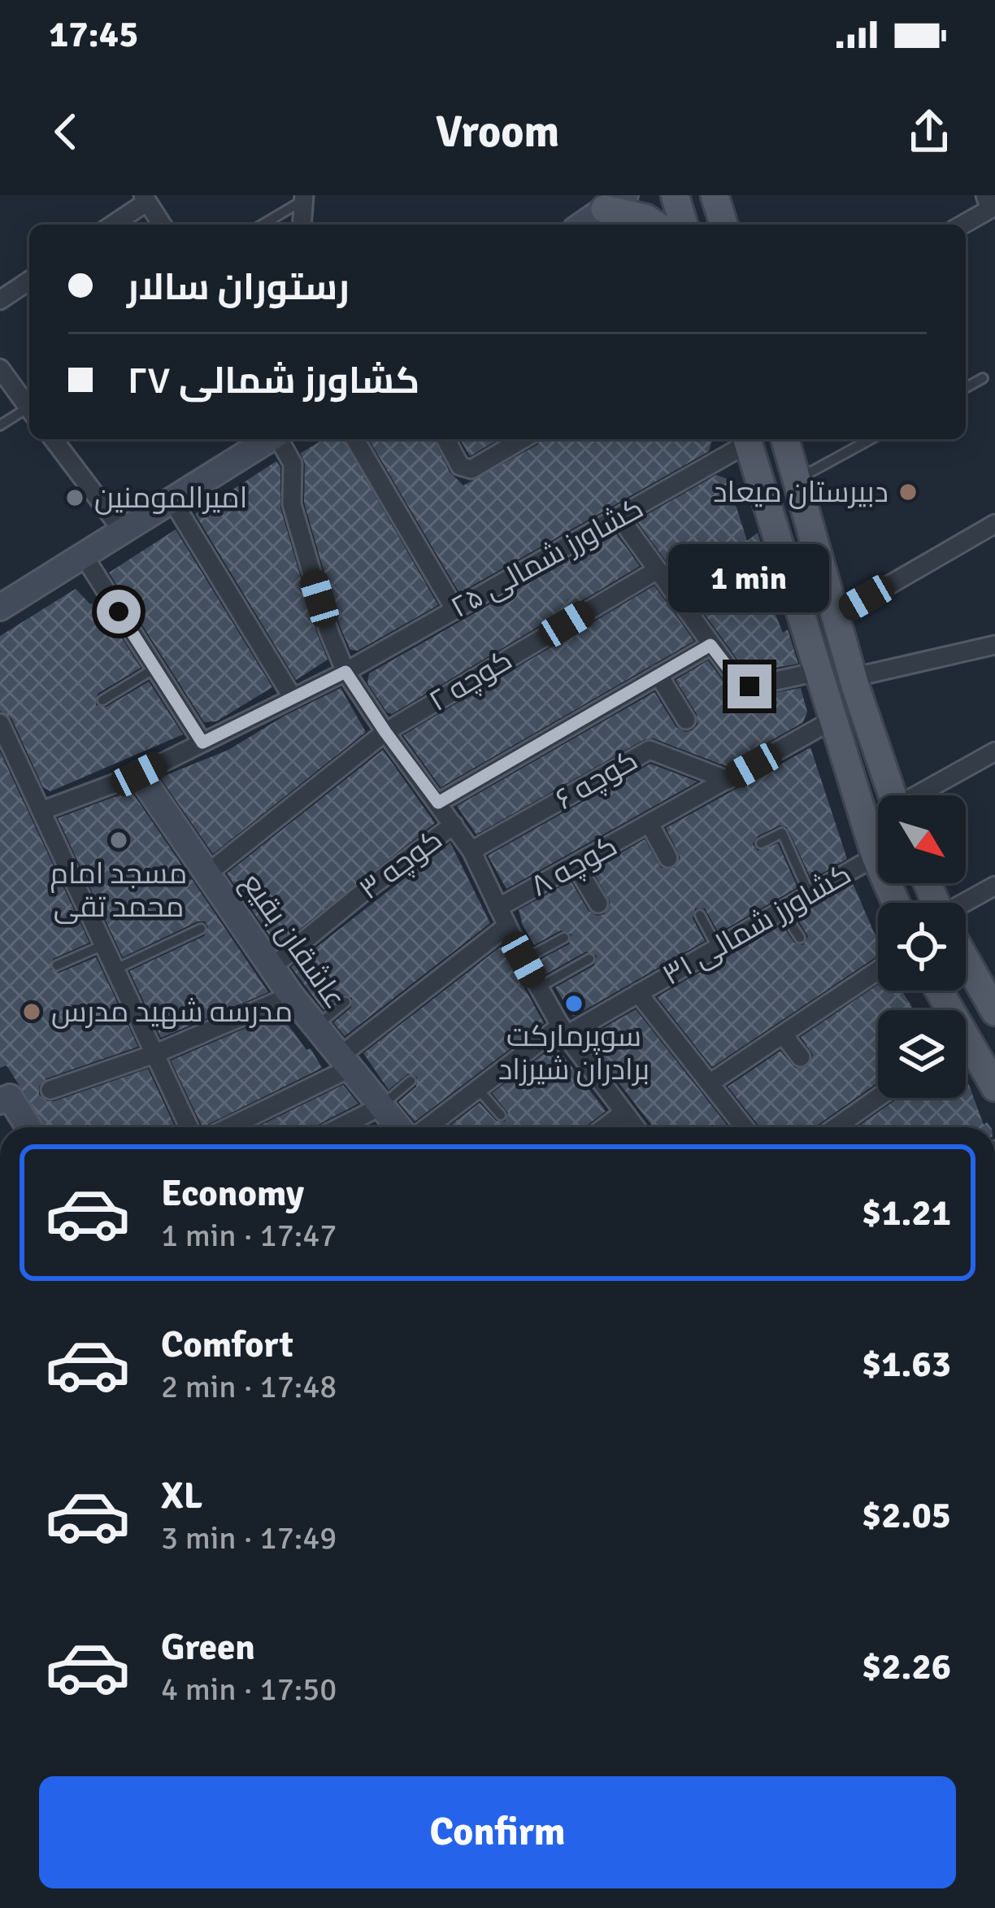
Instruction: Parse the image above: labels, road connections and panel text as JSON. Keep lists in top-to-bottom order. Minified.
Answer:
{"streets":{"street":["کشاورز شمالی ۲۵","کوچه ۲","کوچه ۶","کوچه ۳","کوچه ۸","کشاورز شمالی ۳۱","عاشقان بقیع"]},"crossings":[["کشاورز شمالی ۲۵","عاشقان بقیع"],["کوچه ۲","عاشقان بقیع"],["کوچه ۶","کوچه ۸"],["کوچه ۳","عاشقان بقیع"]],"places":["دبیرستان میعاد","امیرالمومنین","مسجد امام محمد تقی","سوپرمارکت برادران شیرزاد","مدرسه شهید مدرس"],"north":"bottom right","page":{"status":"17:45","header":"Vroom","banner":["رستوران سالار","کشاورز شمالی ۲۷"],"bubble":"1 min","list":[{"name":"Economy","note":"1 min · 17:47","value":"$1.21"},{"name":"Comfort","note":"2 min · 17:48","value":"$1.63"},{"name":"XL","note":"3 min · 17:49","value":"$2.05"},{"name":"Green","note":"4 min · 17:50","value":"$2.26"}],"buttons":"Confirm"}}
